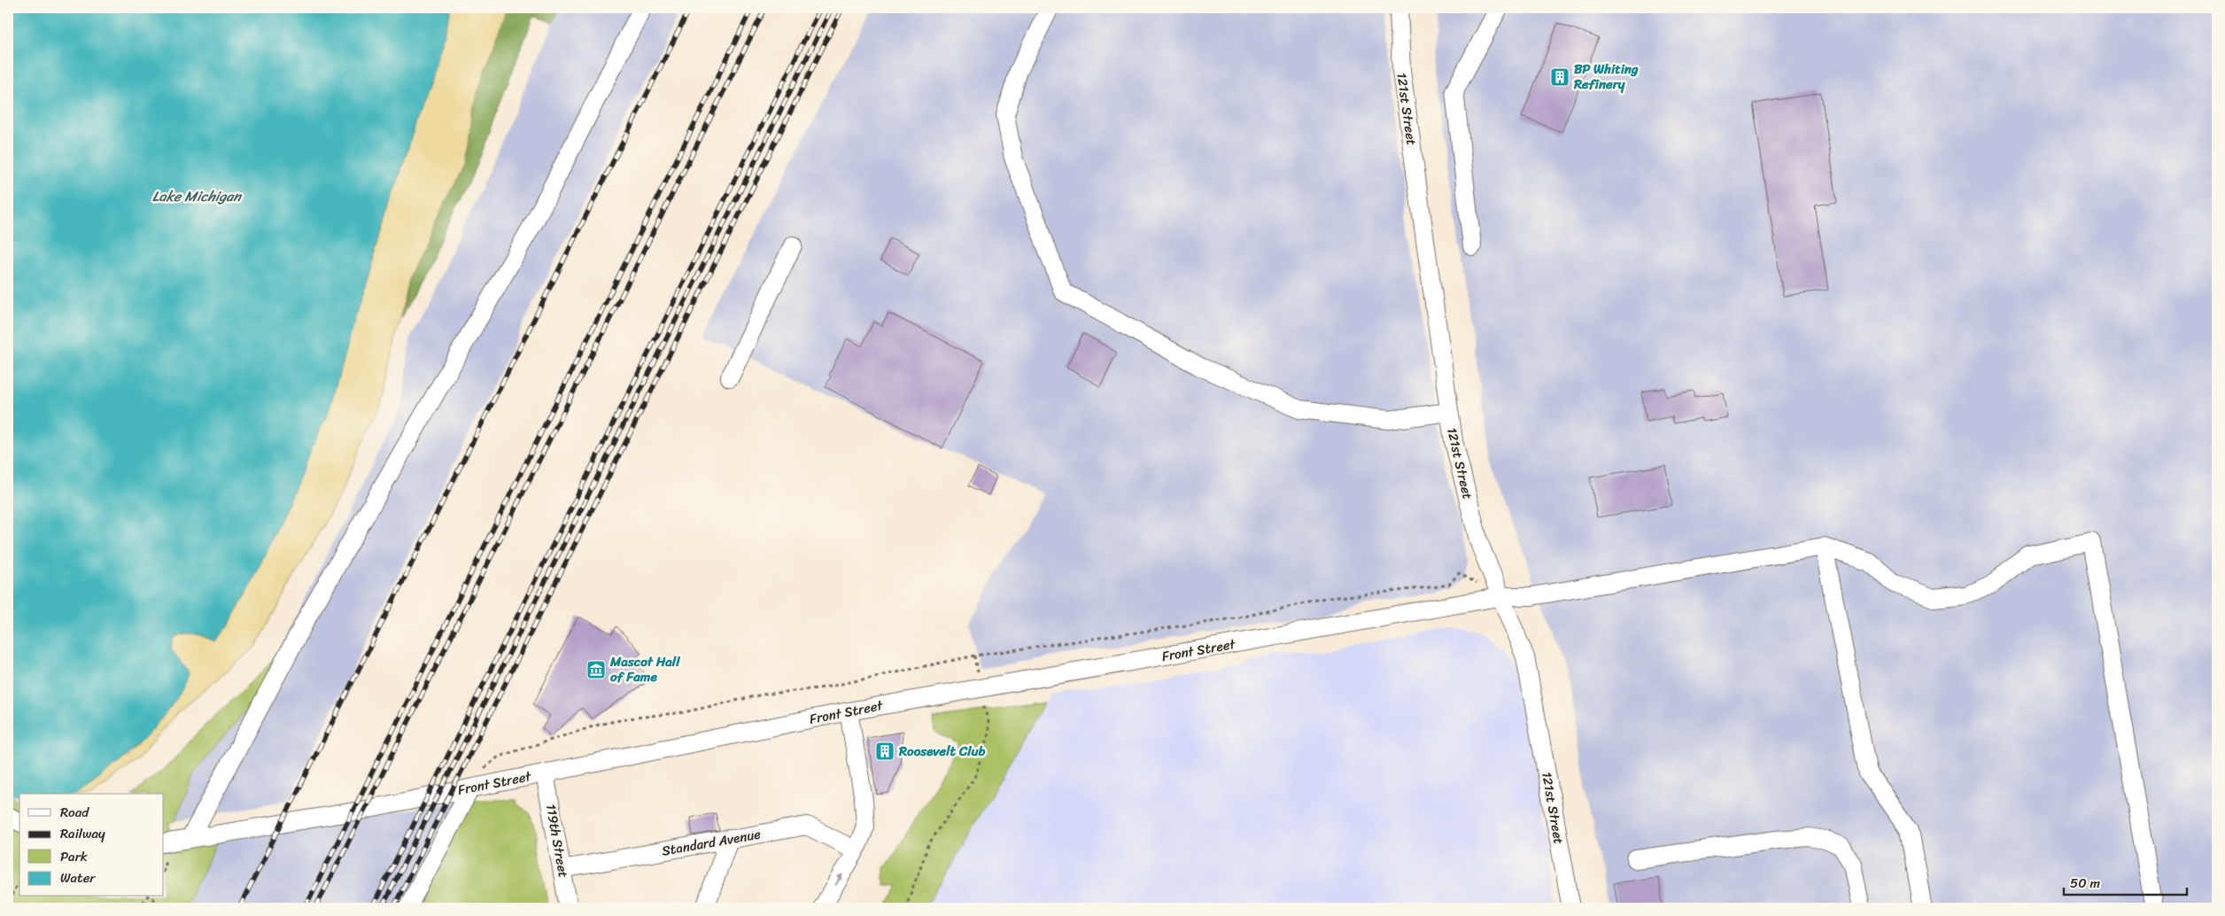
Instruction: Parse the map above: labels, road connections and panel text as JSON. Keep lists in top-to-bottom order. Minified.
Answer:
{"streets":{"street":["121st Street","Front Street","119th Street","Standard Avenue"]},"crossings":[["121st Street","Front Street"],["Front Street","119th Street"],["119th Street","Standard Avenue"]],"water":["Lake Michigan"],"places":{"building":["BP Whiting Refinery","Roosevelt Club"],"museum":["Mascot Hall of Fame"]},"legend":["Road","Railway","Park","Water"],"scale_bar":"50 m"}
